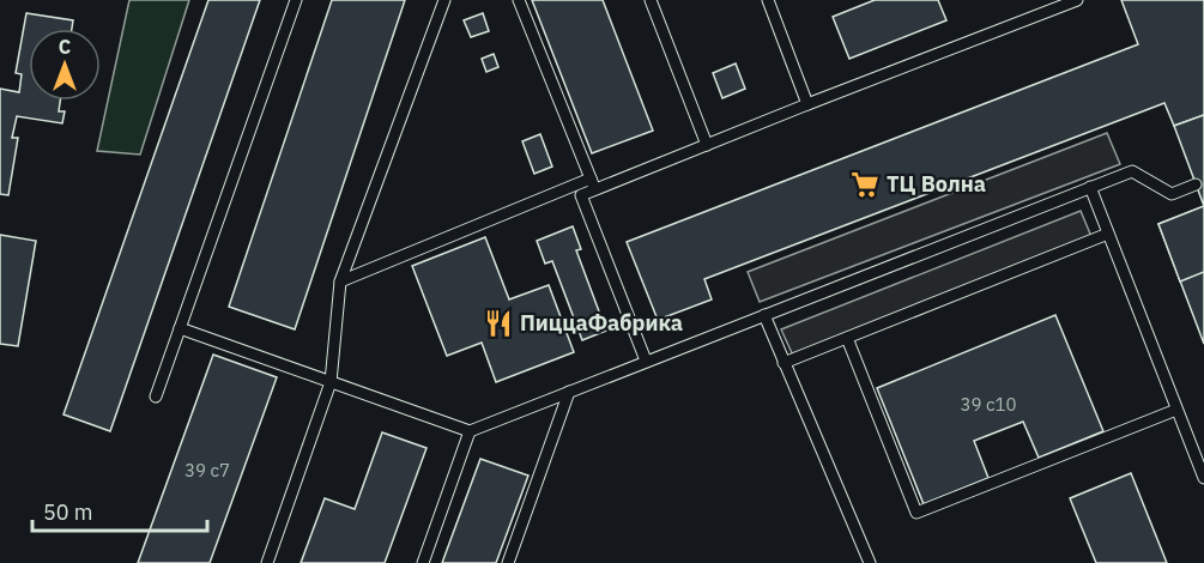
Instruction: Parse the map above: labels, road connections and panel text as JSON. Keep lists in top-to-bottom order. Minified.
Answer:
{"places":{"supermarket":["ТЦ Волна"],"restaurant":["ПиццаФабрика"]},"house_numbers":["39 с10","39 с7"],"scale_bar":"50 m","north":"top"}
